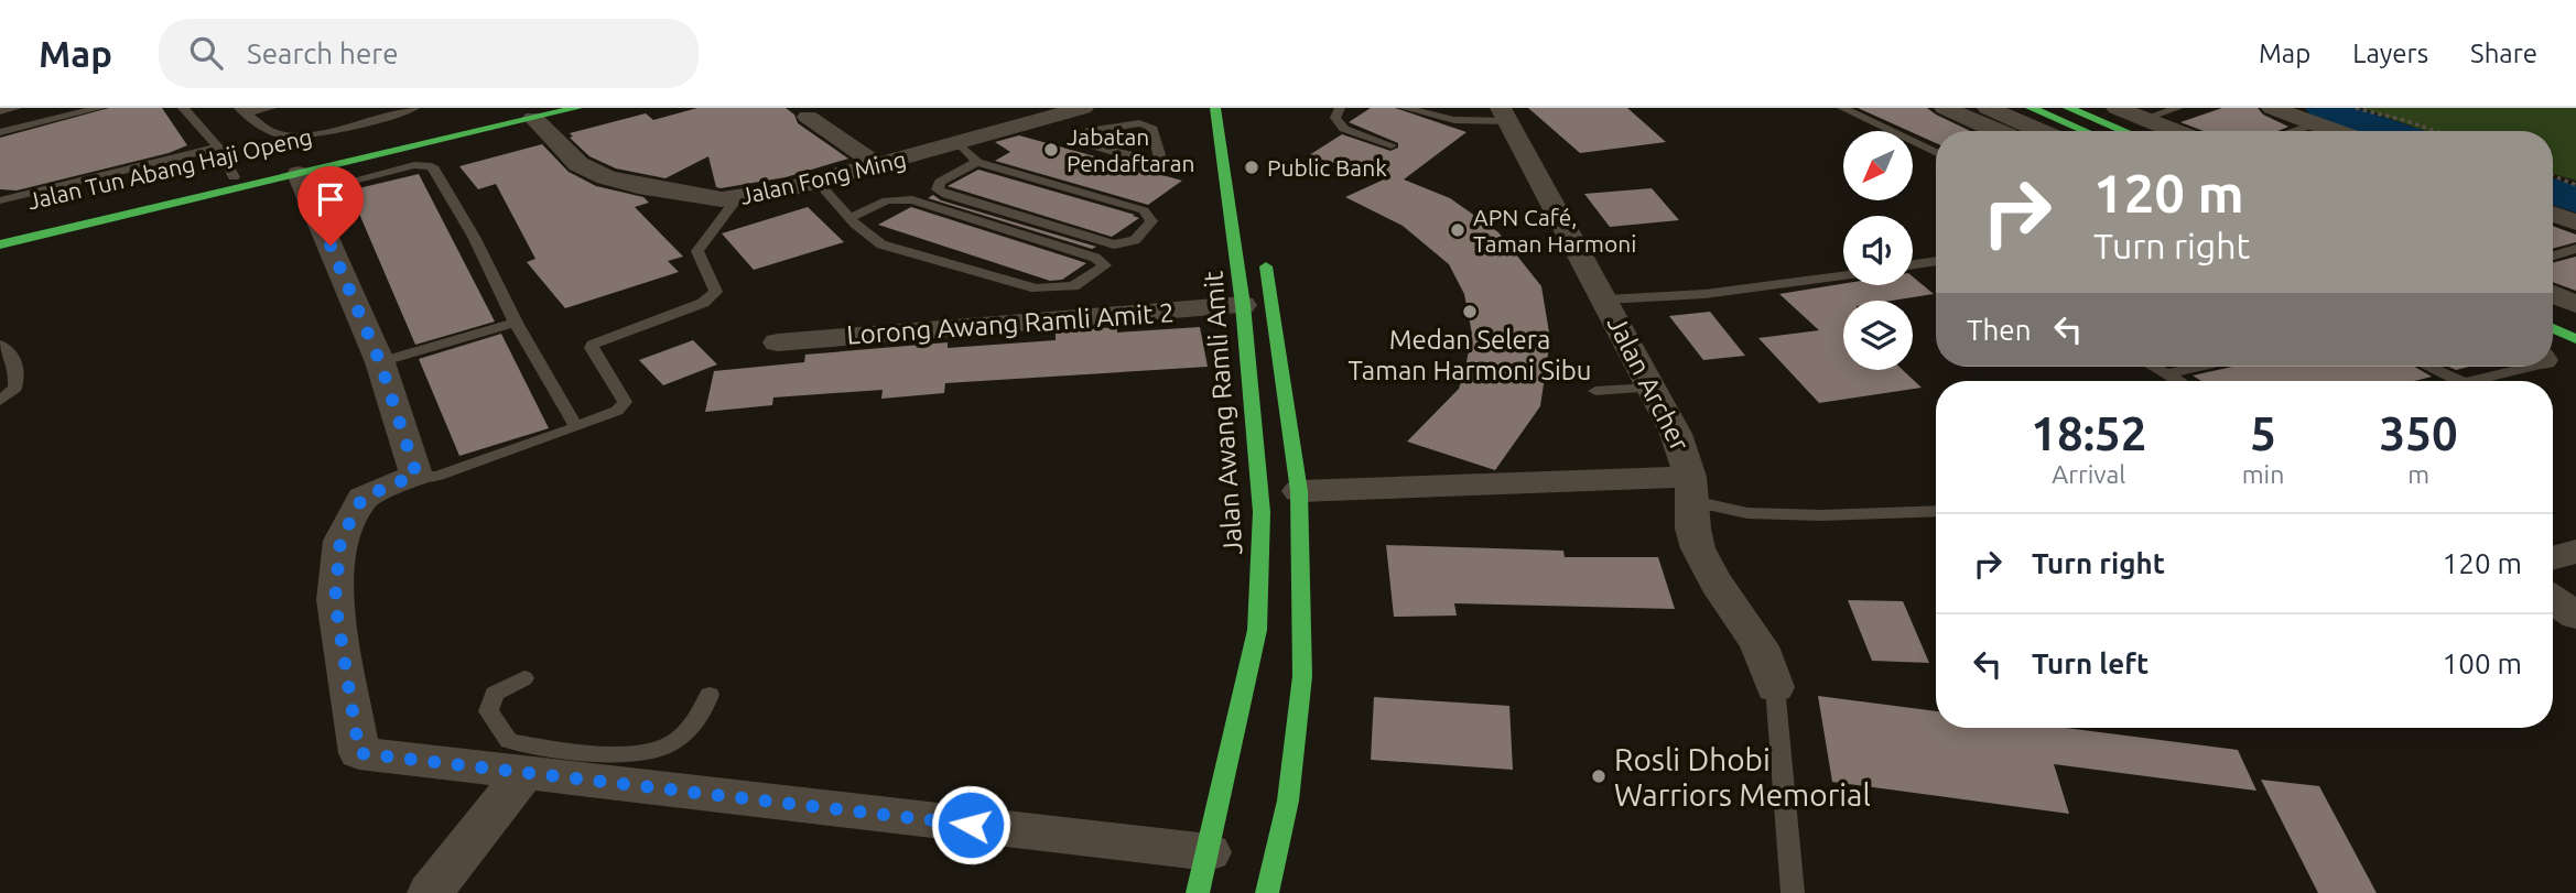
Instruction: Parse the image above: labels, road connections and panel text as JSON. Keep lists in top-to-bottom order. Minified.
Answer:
{"streets":{"main road":["Jalan Tun Abang Haji Openg","Jalan Awang Ramli Amit"],"street":["Jalan Fong Ming","Lorong Awang Ramli Amit 2","Jalan Archer"]},"crossings":[["Jalan Tun Abang Haji Openg","Jalan Fong Ming"],["Lorong Awang Ramli Amit 2","Jalan Awang Ramli Amit"]],"places":["Jabatan Pendaftaran","Public Bank","APN Café, Taman Harmoni","Medan Selera Taman Harmoni Sibu","Rosli Dhobi Warriors Memorial"],"north":"bottom left","page":{"header":"Map","search":"Search here","nav":["Map","Layers","Share"],"turn":["120 m","Turn right"],"then":"Then","eta":["18:52","Arrival","5","min","350","m"],"list":[{"name":"Turn right","value":"120 m"},{"name":"Turn left","value":"100 m"}]}}
